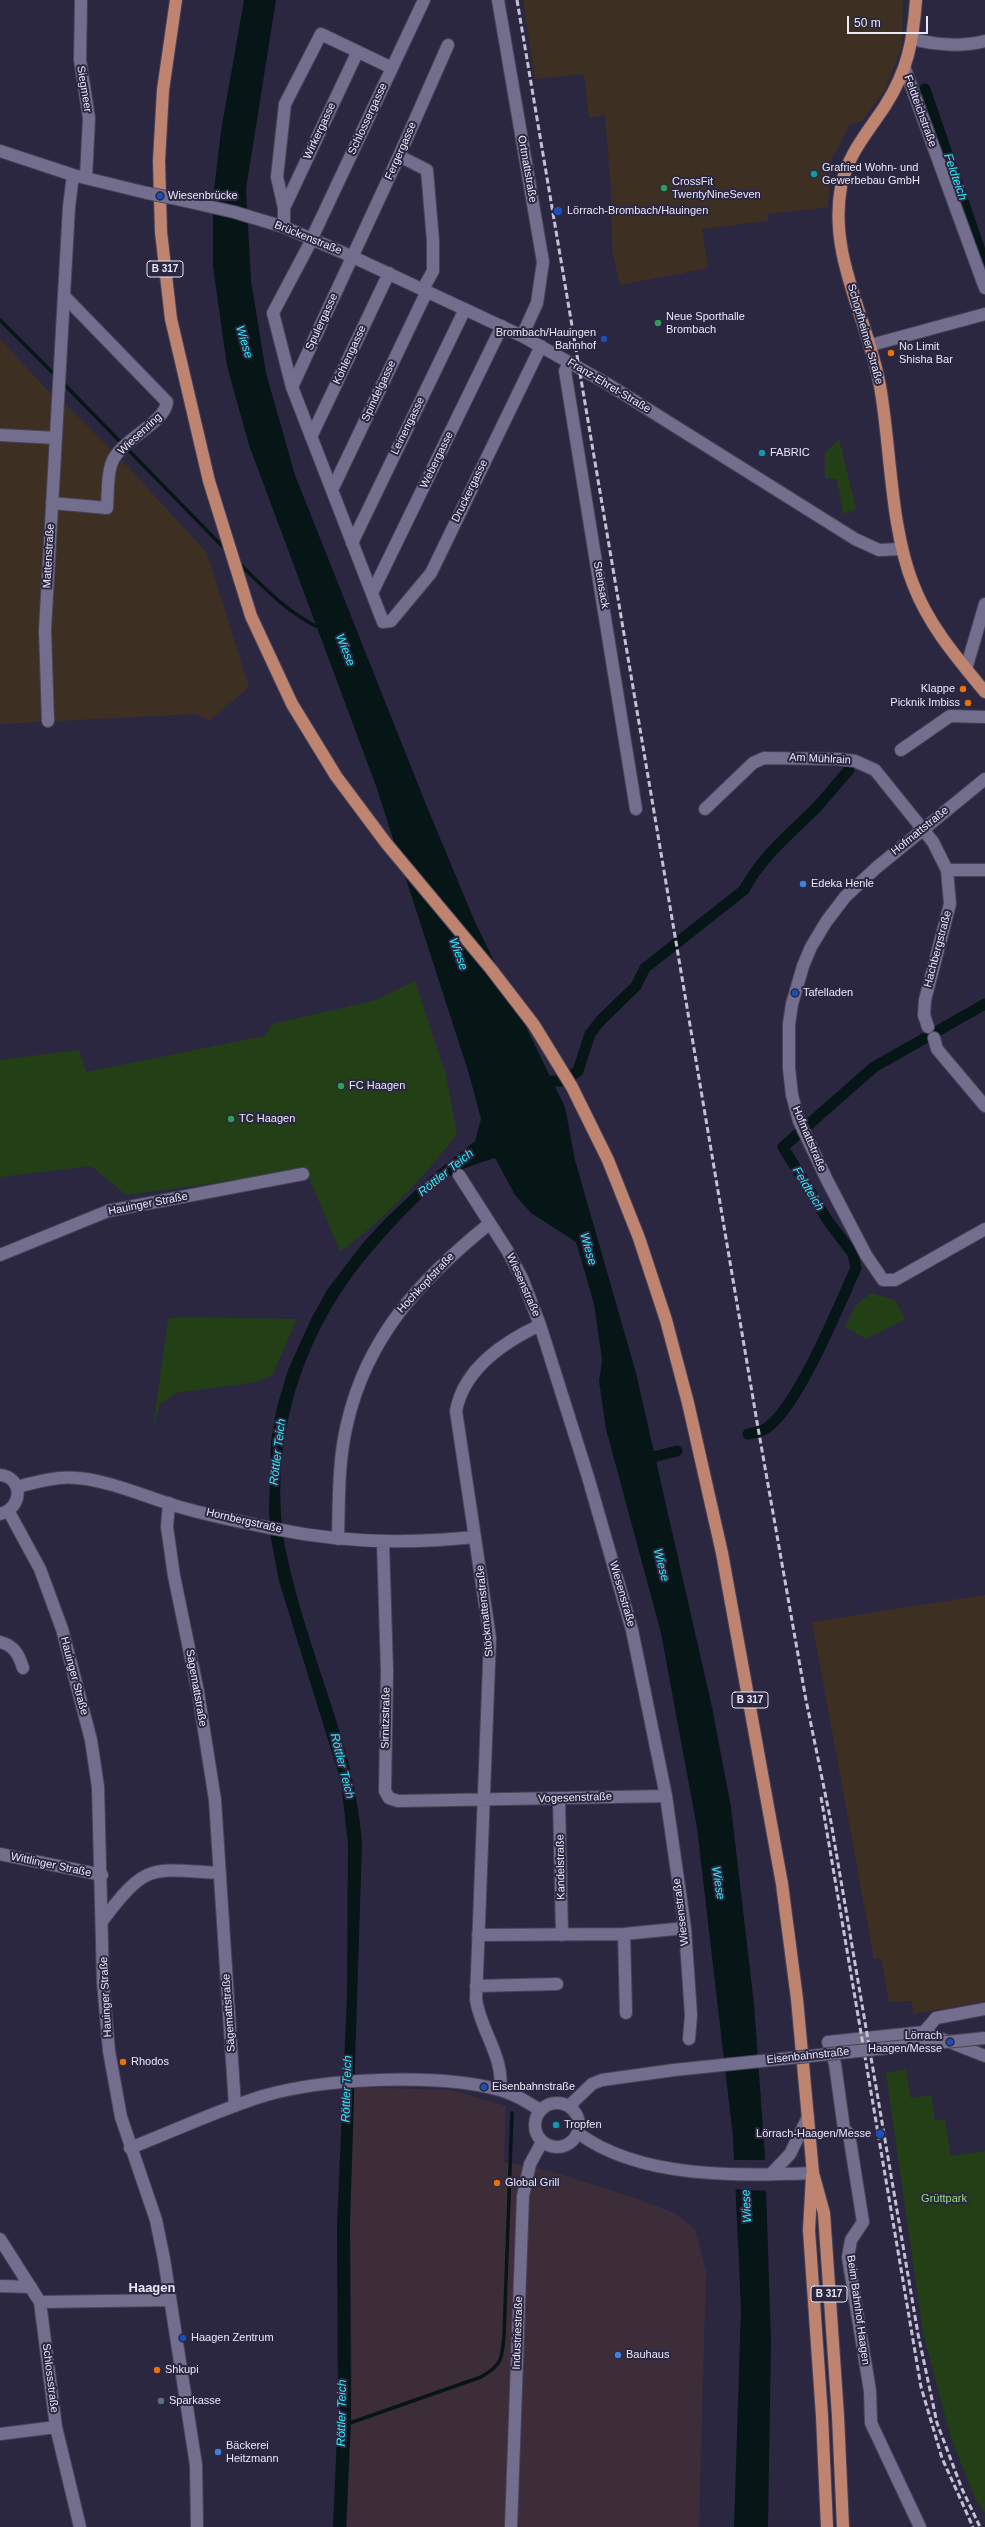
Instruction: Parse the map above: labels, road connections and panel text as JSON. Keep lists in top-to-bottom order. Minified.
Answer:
{"streets":{"main road":["B 317","Schopfheimer Straße"],"street":["Siegmeer","Feldteichstraße","Schlossergasse","Wirkergasse","Fergergasse","Ortmattstraße","Brückenstraße","Spulergasse","Kohlengasse","Franz-Ehret-Straße","Spindelgasse","Leinengasse","Wiesenring","Webergasse","Druckergasse","Mattenstraße","Steinsack","Am Mühlrain","Hofmattstraße","Hachbergstraße","Hauinger Straße","Hochkopfstraße","Wiesenstraße","Hornbergstraße","Stöckmattenstraße","Sägemattstraße","Sirnitzstraße","Vogesenstraße","Wittlinger Straße","Kandelstraße","Eisenbahnstraße","Beim Bahnhof Haagen","Industriestraße","Schlossstraße"]},"crossings":[["Siegmeer","Brückenstraße"],["Feldteichstraße","Schopfheimer Straße"],["Schlossergasse","Brückenstraße"],["Schlossergasse","Spulergasse"],["Fergergasse","Brückenstraße"],["Fergergasse","Spulergasse"],["Ortmattstraße","Franz-Ehret-Straße"],["Brückenstraße","Spulergasse"],["Brückenstraße","Kohlengasse"],["Brückenstraße","Franz-Ehret-Straße"],["Brückenstraße","Spindelgasse"],["Schopfheimer Straße","Franz-Ehret-Straße"],["Franz-Ehret-Straße","Spindelgasse"],["Franz-Ehret-Straße","Leinengasse"],["Franz-Ehret-Straße","Webergasse"],["Franz-Ehret-Straße","Druckergasse"],["Franz-Ehret-Straße","Steinsack"],["Wiesenring","Mattenstraße"],["Webergasse","Druckergasse"],["Am Mühlrain","Hofmattstraße"],["Am Mühlrain","Hachbergstraße"],["Hofmattstraße","Hachbergstraße"],["Hauinger Straße","Wittlinger Straße"],["Hochkopfstraße","Wiesenstraße"],["Hochkopfstraße","Hornbergstraße"],["Wiesenstraße","Stöckmattenstraße"],["Wiesenstraße","Vogesenstraße"],["Hornbergstraße","Stöckmattenstraße"],["Hornbergstraße","Sägemattstraße"],["Hornbergstraße","Sirnitzstraße"],["Stöckmattenstraße","Sirnitzstraße"],["Stöckmattenstraße","Vogesenstraße"],["Sirnitzstraße","Vogesenstraße"],["Vogesenstraße","Kandelstraße"],["Eisenbahnstraße","Industriestraße"]],"districts":["Haagen"],"water":["Feldteich","Wiese","Röttler Teich"],"parks":["Grüttpark"],"places":["Grafried Wohn- und Gewerbebau GmbH","CrossFit TwentyNineSeven","Wiesenbrücke","Lörrach-Brombach/Hauingen","Neue Sporthalle Brombach","Brombach/Hauingen Bahnhof","No Limit Shisha Bar","FABRIC","Klappe","Picknik Imbiss","Edeka Henle","Tafelladen","FC Haagen","TC Haagen","Lörrach Haagen/Messe","Rhodos","Eisenbahnstraße","Tropfen","Lörrach-Haagen/Messe","Global Grill","Haagen Zentrum","Bauhaus","Shkupi","Sparkasse","Bäckerei Heitzmann"],"scale_bar":"50 m"}
